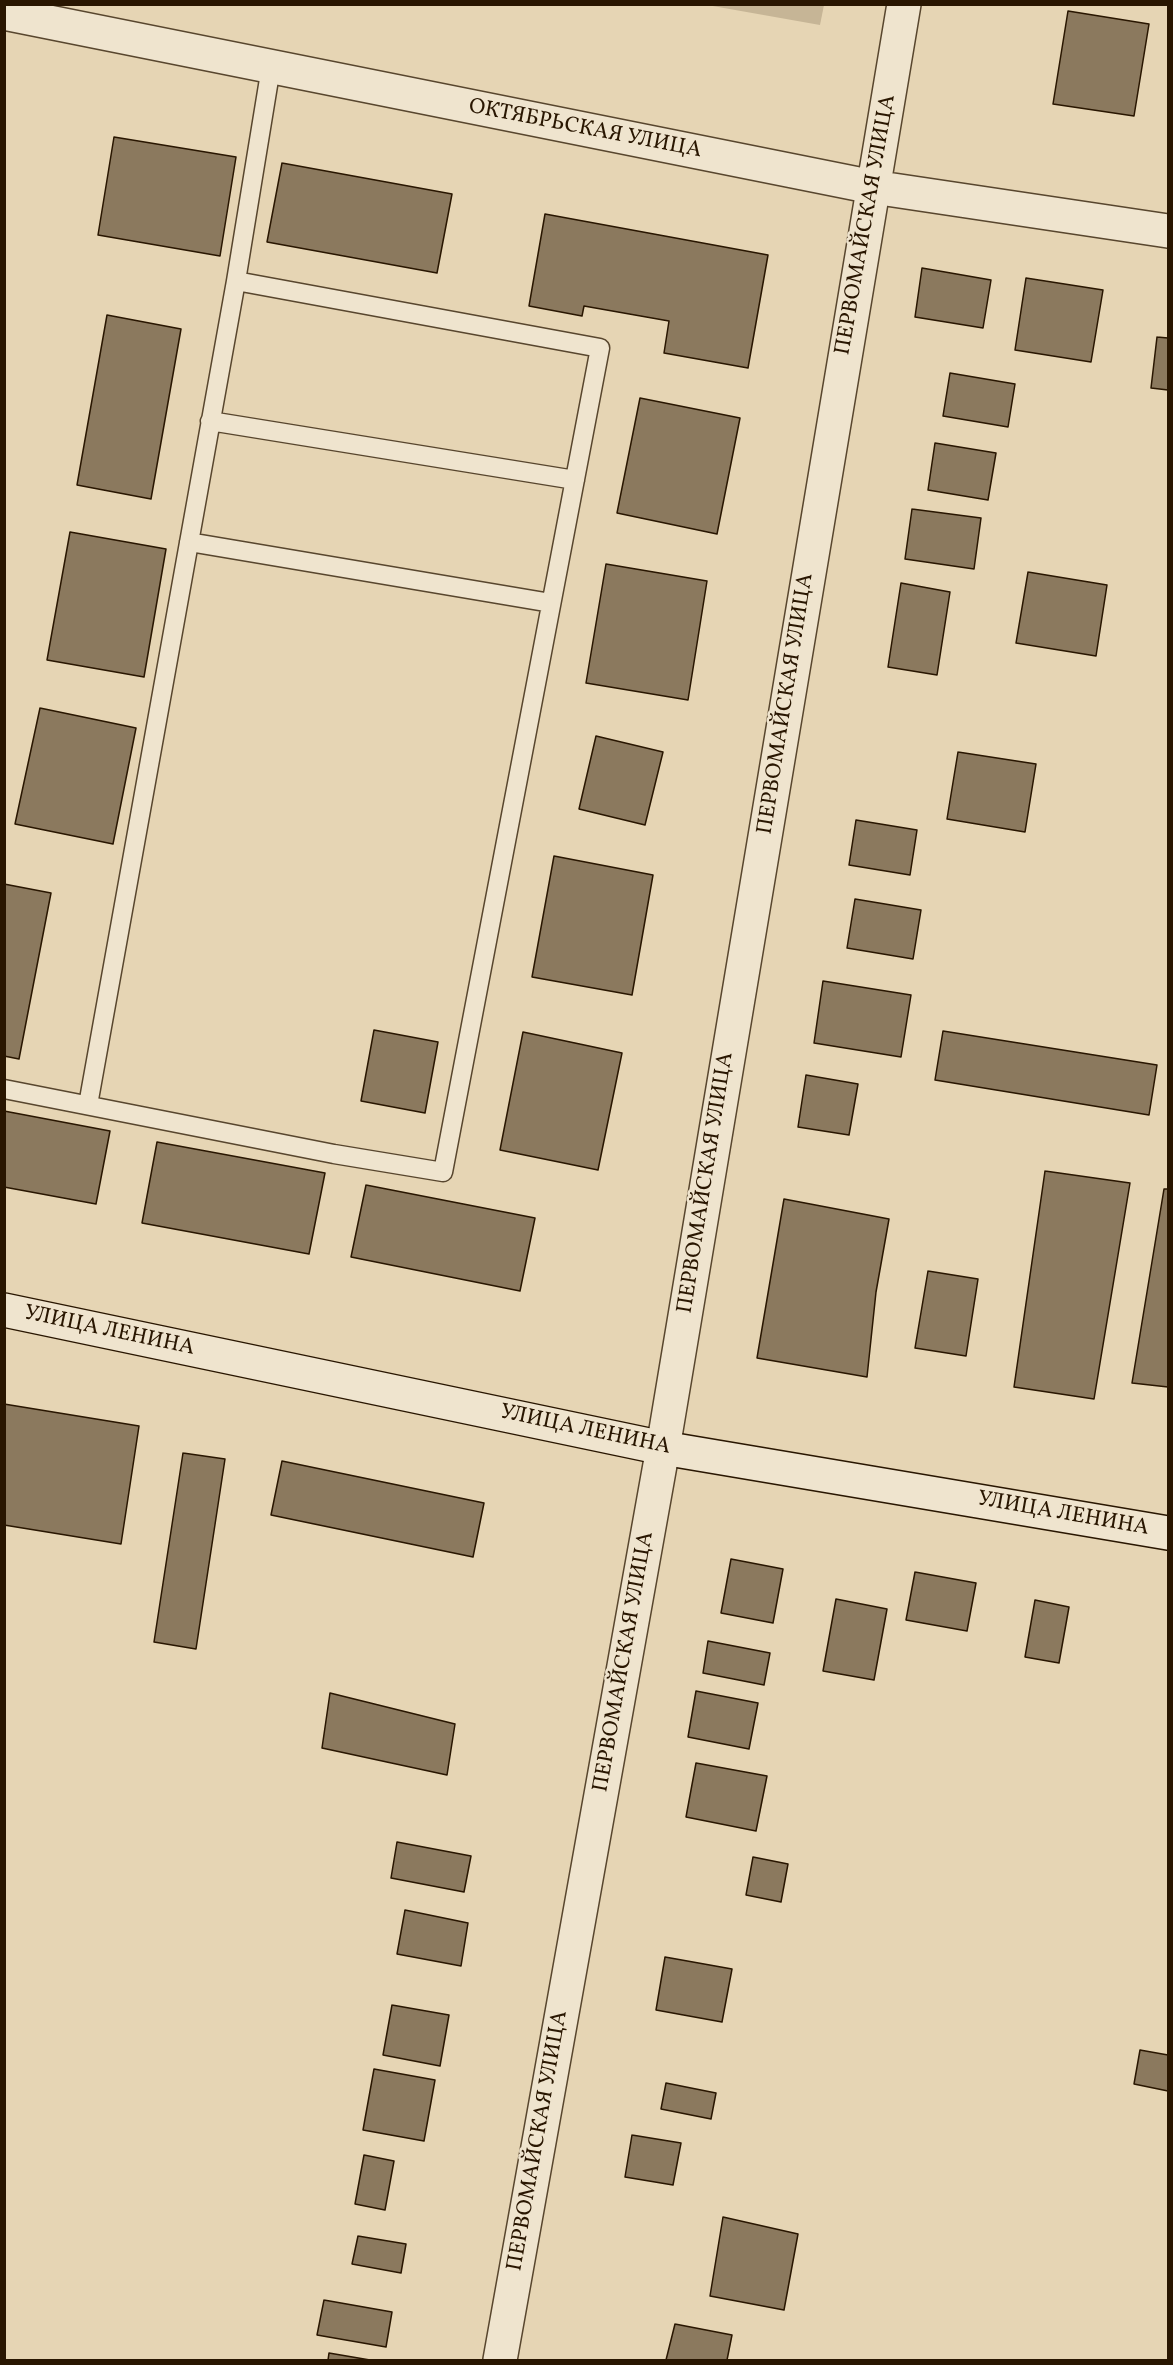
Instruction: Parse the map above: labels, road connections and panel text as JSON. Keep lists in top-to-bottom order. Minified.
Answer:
{"streets":{"street":["ОКТЯБРЬСКАЯ УЛИЦА","ПЕРВОМАЙСКАЯ УЛИЦА","УЛИЦА ЛЕНИНА"]},"crossings":[["ОКТЯБРЬСКАЯ УЛИЦА","ПЕРВОМАЙСКАЯ УЛИЦА"],["ПЕРВОМАЙСКАЯ УЛИЦА","УЛИЦА ЛЕНИНА"]]}
